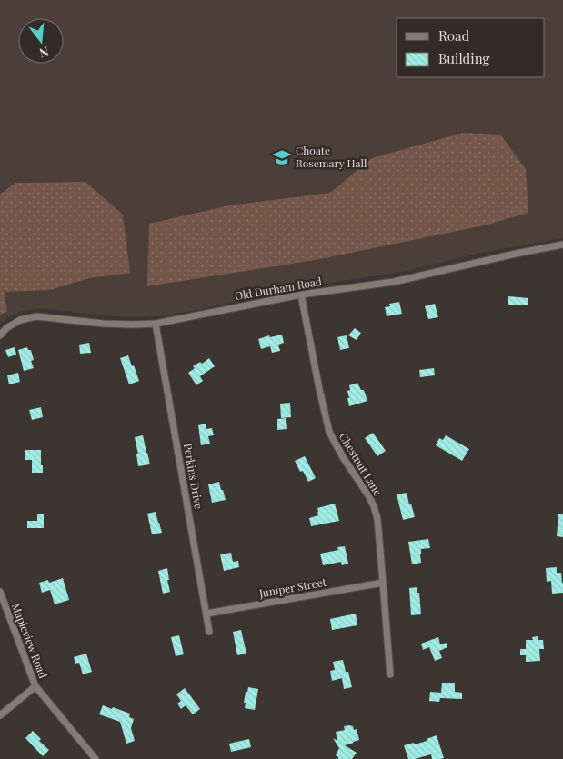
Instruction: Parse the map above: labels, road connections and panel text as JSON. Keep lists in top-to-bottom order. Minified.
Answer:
{"streets":{"street":["Old Durham Road","Chestnut Lane","Perkins Drive","Juniper Street","Mapleview Road"]},"crossings":[["Old Durham Road","Chestnut Lane"],["Old Durham Road","Perkins Drive"],["Chestnut Lane","Juniper Street"],["Perkins Drive","Juniper Street"]],"places":{"school or university":["Choate Rosemary Hall"]},"legend":["Road","Building"],"north":"bottom"}
